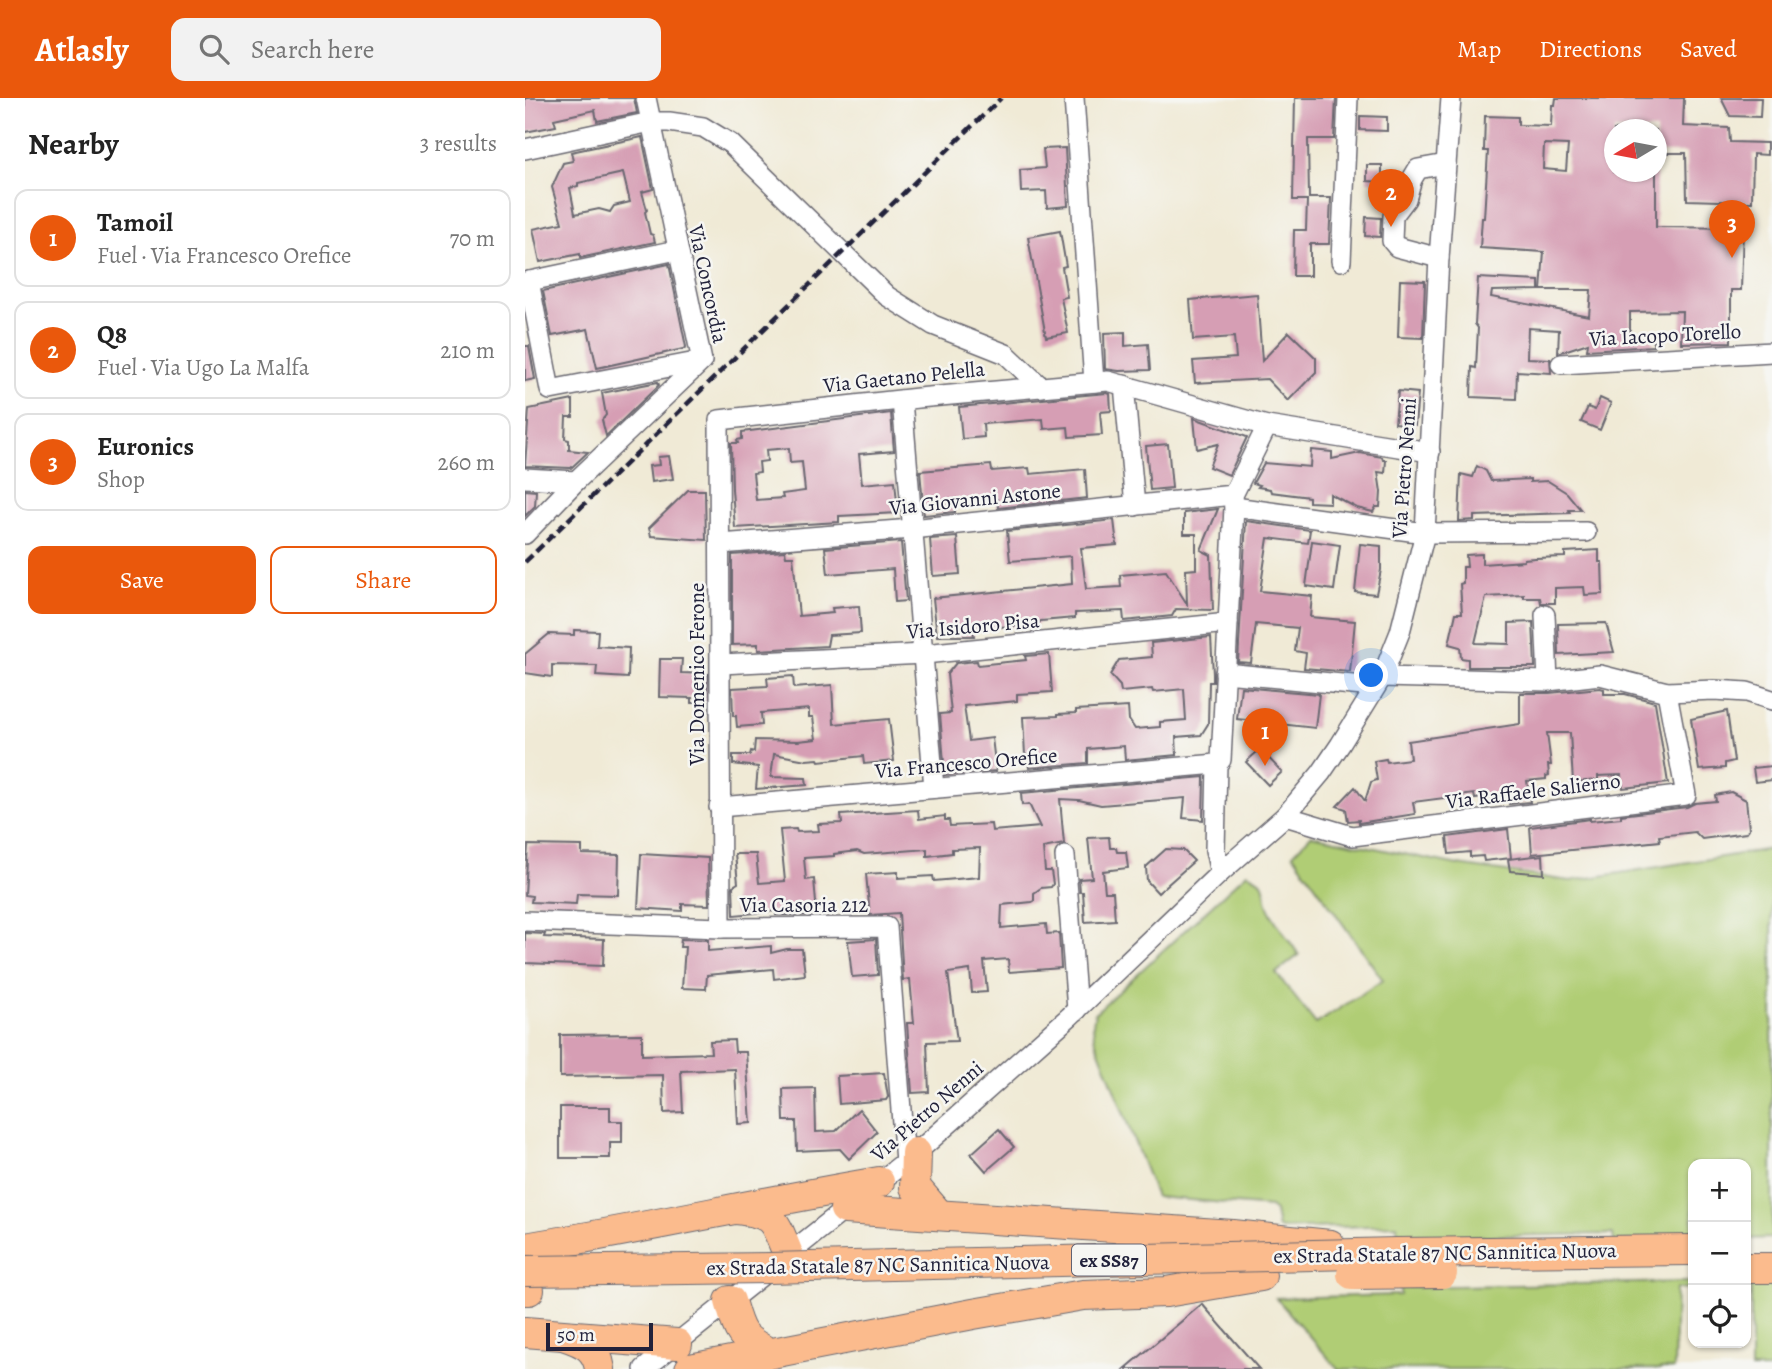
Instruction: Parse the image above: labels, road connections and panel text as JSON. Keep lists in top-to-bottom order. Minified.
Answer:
{"streets":{"highway":["ex Strada Statale 87 NC Sannitica Nuova","ex SS87"],"street":["Via Concordia","Via Iacopo Torello","Via Gaetano Pelella","Via Pietro Nenni","Via Giovanni Astone","Via Isidoro Pisa","Via Domenico Ferone","Via Francesco Orefice","Via Raffaele Salierno","Via Casoria 212"]},"crossings":[["Via Gaetano Pelella","Via Pietro Nenni"],["Via Gaetano Pelella","Via Domenico Ferone"],["Via Pietro Nenni","Via Giovanni Astone"],["Via Pietro Nenni","Via Raffaele Salierno"],["Via Pietro Nenni","Via Casoria 212"],["Via Giovanni Astone","Via Domenico Ferone"],["Via Isidoro Pisa","Via Domenico Ferone"],["Via Domenico Ferone","Via Francesco Orefice"],["Via Domenico Ferone","Via Casoria 212"]],"scale_bar":"50 m","north":"left","page":{"header":"Atlasly","search":"Search here","nav":["Map","Directions","Saved"],"heading":["Nearby","3 results"],"pins":["2","3","1"],"list":[{"mark":"1","name":"Tamoil","note":"Fuel · Via Francesco Orefice","value":"70 m"},{"mark":"2","name":"Q8","note":"Fuel · Via Ugo La Malfa","value":"210 m"},{"mark":"3","name":"Euronics","note":"Shop","value":"260 m"}],"buttons":["Save","Share"],"map_buttons":["+","−"],"scale":"50 m"}}
